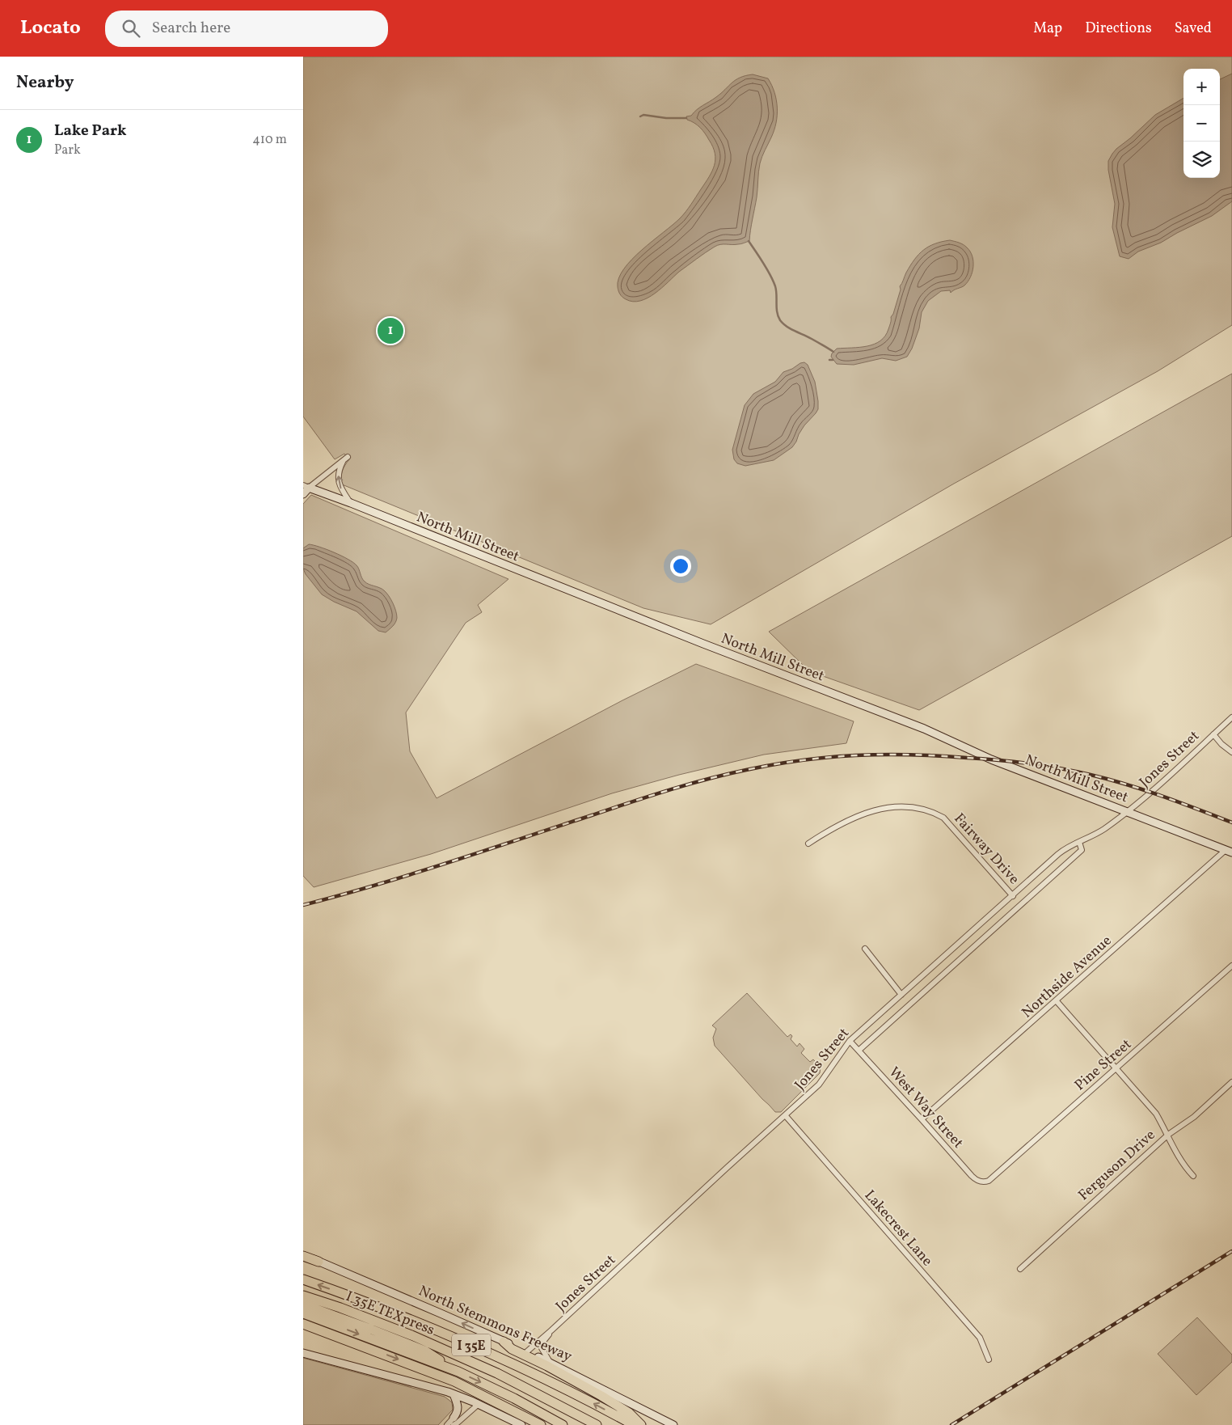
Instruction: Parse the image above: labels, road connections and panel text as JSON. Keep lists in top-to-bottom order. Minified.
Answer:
{"streets":{"highway":["I 35E TEXpress","North Stemmons Freeway","I 35E"],"main road":["North Mill Street"],"street":["Jones Street","Fairway Drive","Northside Avenue","Pine Street","West Way Street","Ferguson Drive","Lakecrest Lane"]},"crossings":[["North Mill Street","Jones Street"],["North Mill Street","Northside Avenue"],["Jones Street","Fairway Drive"],["Jones Street","West Way Street"],["Jones Street","Lakecrest Lane"],["Jones Street","North Stemmons Freeway"],["Northside Avenue","West Way Street"],["Pine Street","West Way Street"]],"page":{"header":"Locato","search":"Search here","nav":["Map","Directions","Saved"],"heading":"Nearby","map_buttons":["+","−"],"list":[{"mark":"1","name":"Lake Park","note":"Park","value":"410 m"}],"pins":"1"}}
